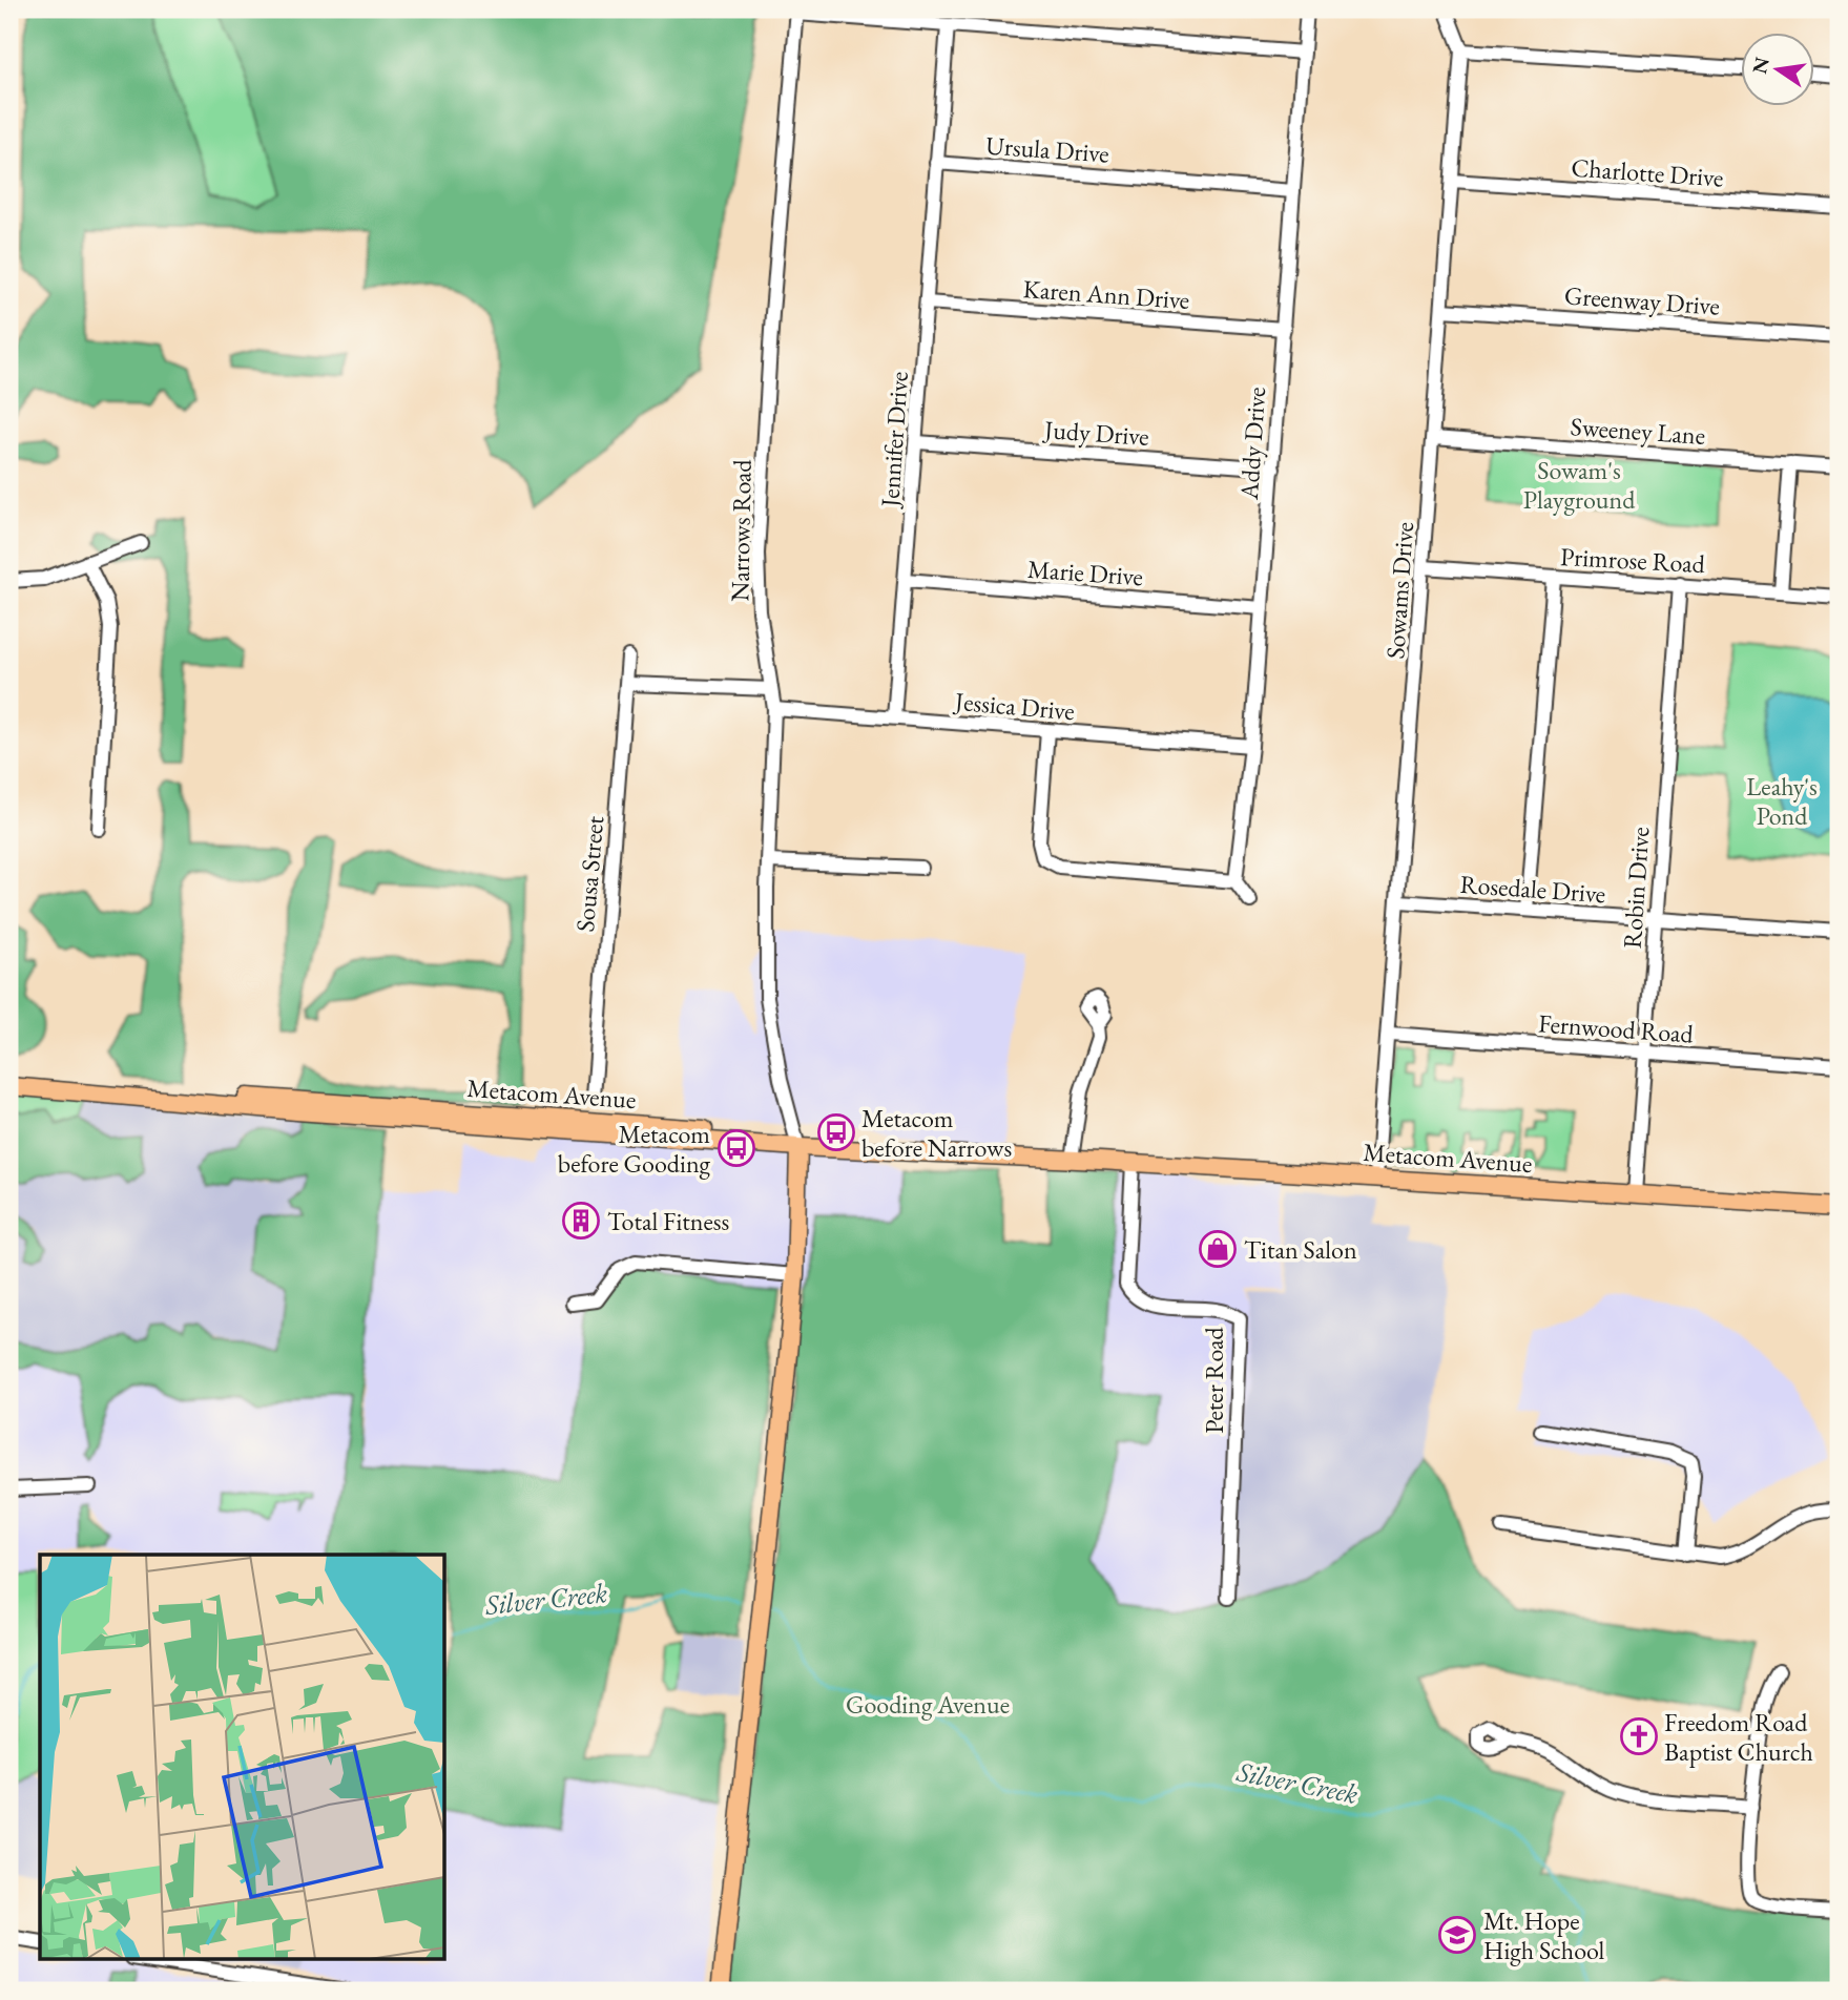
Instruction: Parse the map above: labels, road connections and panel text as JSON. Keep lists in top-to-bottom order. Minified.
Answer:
{"streets":{"main road":["Metacom Avenue"],"street":["Ursula Drive","Charlotte Drive","Karen Ann Drive","Greenway Drive","Sweeney Lane","Judy Drive","Jennifer Drive","Addy Drive","Narrows Road","Primrose Road","Marie Drive","Sowams Drive","Jessica Drive","Sousa Street","Robin Drive","Rosedale Drive","Fernwood Road","Peter Road"]},"crossings":[["Ursula Drive","Jennifer Drive"],["Ursula Drive","Addy Drive"],["Charlotte Drive","Sowams Drive"],["Karen Ann Drive","Jennifer Drive"],["Karen Ann Drive","Addy Drive"],["Greenway Drive","Sowams Drive"],["Sweeney Lane","Sowams Drive"],["Judy Drive","Jennifer Drive"],["Judy Drive","Addy Drive"],["Jennifer Drive","Marie Drive"],["Jennifer Drive","Jessica Drive"],["Addy Drive","Marie Drive"],["Addy Drive","Jessica Drive"],["Narrows Road","Jessica Drive"],["Narrows Road","Metacom Avenue"],["Primrose Road","Sowams Drive"],["Primrose Road","Robin Drive"],["Sowams Drive","Rosedale Drive"],["Sowams Drive","Fernwood Road"],["Sowams Drive","Metacom Avenue"],["Robin Drive","Rosedale Drive"],["Robin Drive","Fernwood Road"],["Robin Drive","Metacom Avenue"],["Metacom Avenue","Peter Road"]],"water":["Silver Creek"],"parks":["Sowam's Playground","Leahy's Pond","Gooding Avenue"],"places":{"bus stop":["Metacom before Narrows","Metacom before Gooding"],"building":["Total Fitness"],"shop":["Titan Salon"],"church":["Freedom Road Baptist Church"],"school or university":["Mt. Hope High School"]},"north":"left"}
